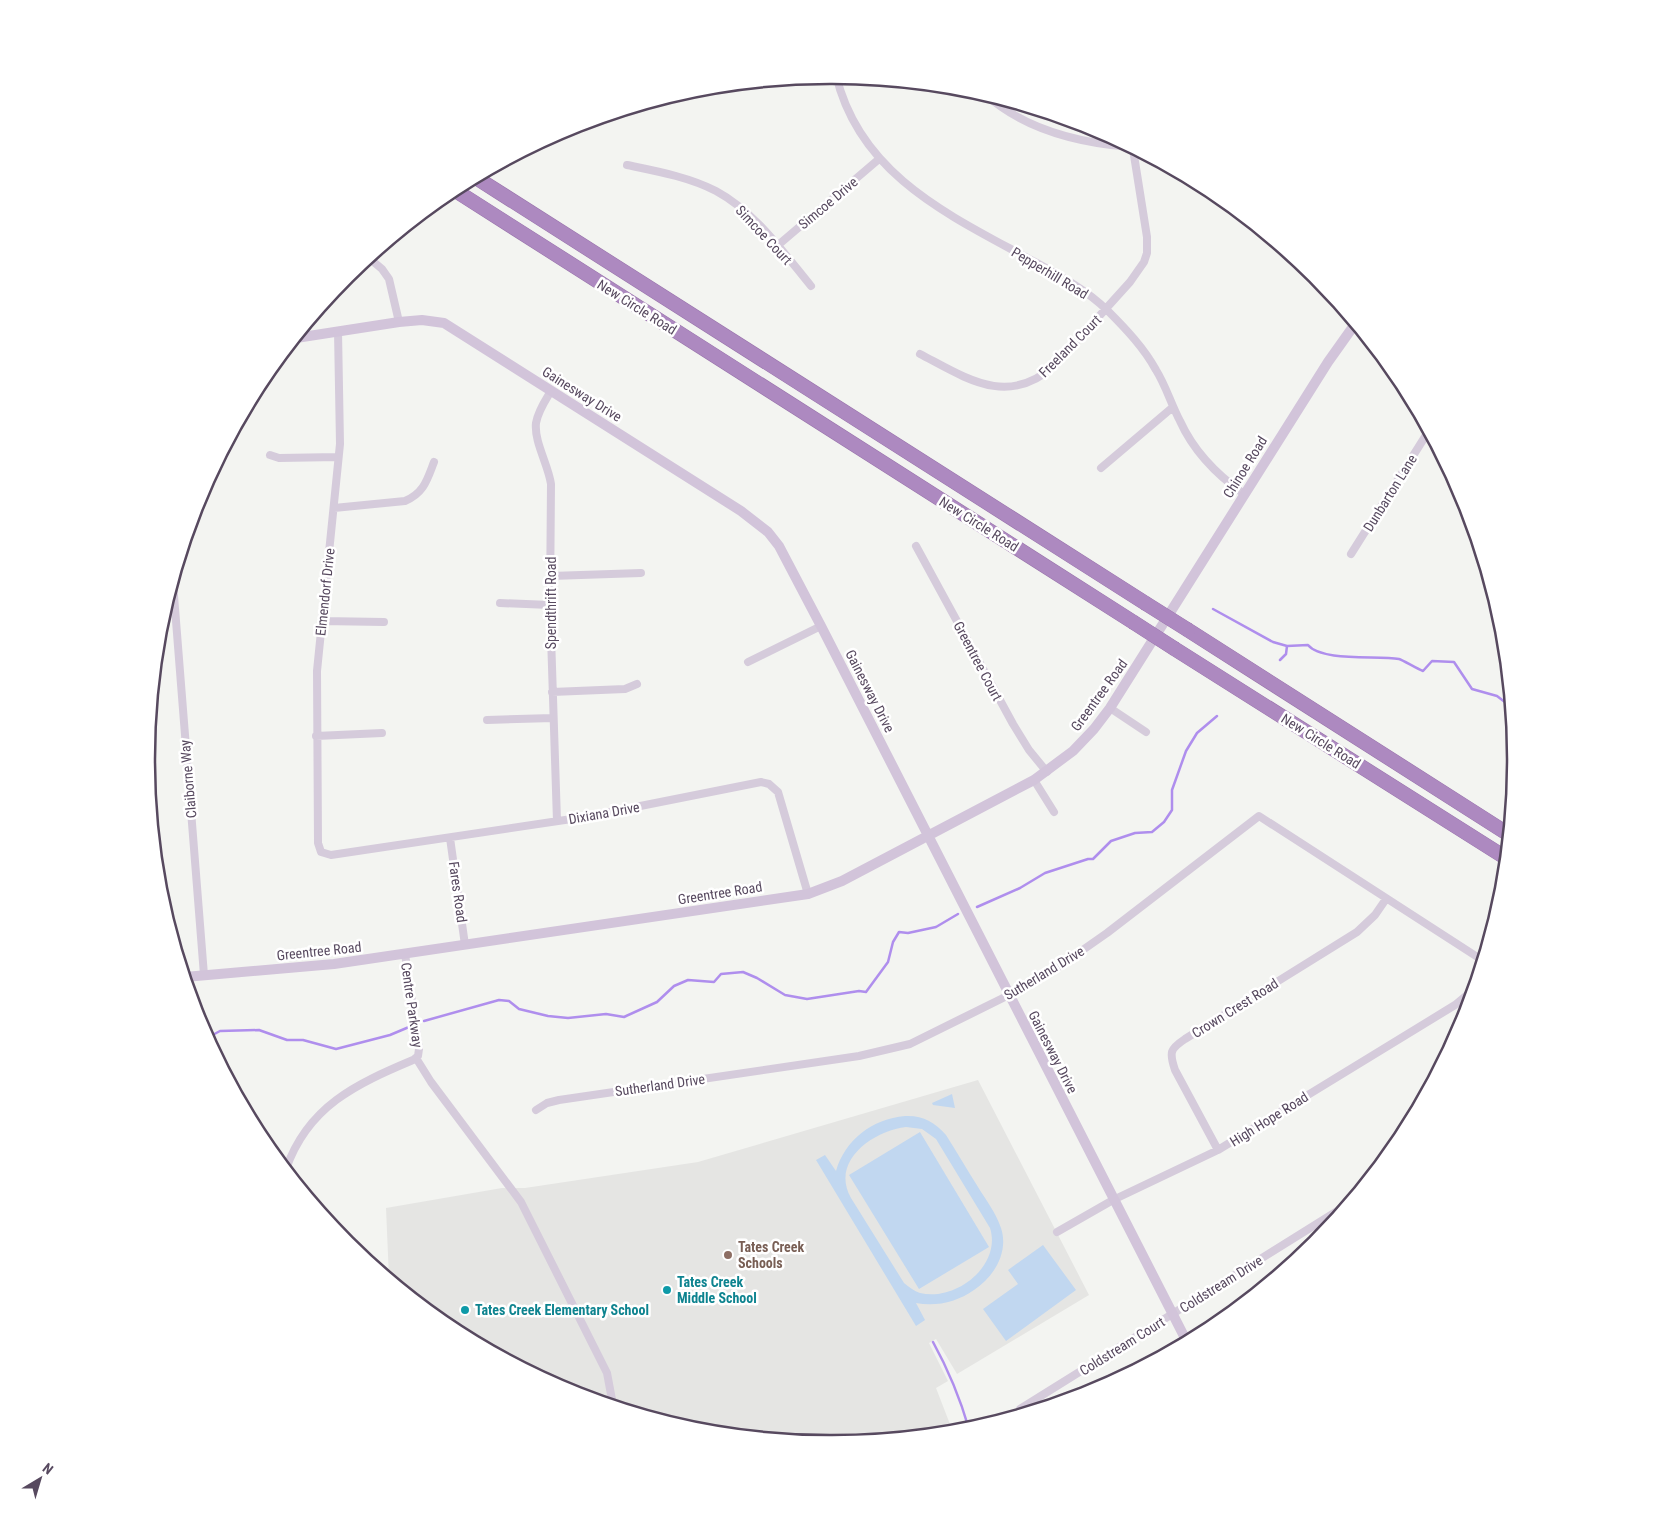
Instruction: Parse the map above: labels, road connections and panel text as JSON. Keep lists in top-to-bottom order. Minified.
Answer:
{"streets":{"highway":["New Circle Road"],"street":["Simcoe Drive","Simcoe Court","Pepperhill Road","Freeland Court","Gainesway Drive","Chinoe Road","Dunbarton Lane","Elmendorf Drive","Spendthrift Road","Greentree Court","Greentree Road","Claiborne Way","Dixiana Drive","Fares Road","Sutherland Drive","Centre Parkway","Crown Crest Road","High Hope Road","Coldstream Drive","Coldstream Court"]},"crossings":[["Simcoe Drive","Simcoe Court"],["Simcoe Drive","Pepperhill Road"],["Pepperhill Road","Freeland Court"],["Pepperhill Road","Chinoe Road"],["Gainesway Drive","Elmendorf Drive"],["Gainesway Drive","Spendthrift Road"],["Gainesway Drive","Greentree Road"],["Gainesway Drive","Sutherland Drive"],["Gainesway Drive","High Hope Road"],["Gainesway Drive","Coldstream Drive"],["Gainesway Drive","Coldstream Court"],["Chinoe Road","Greentree Road"],["Elmendorf Drive","Dixiana Drive"],["Spendthrift Road","Dixiana Drive"],["Greentree Court","Greentree Road"],["Greentree Road","Claiborne Way"],["Greentree Road","Dixiana Drive"],["Greentree Road","Fares Road"],["Greentree Road","Centre Parkway"],["Dixiana Drive","Fares Road"],["Sutherland Drive","Crown Crest Road"],["Crown Crest Road","High Hope Road"],["Coldstream Drive","Coldstream Court"]],"places":["Tates Creek Schools","Tates Creek Middle School","Tates Creek Elementary School"],"north":"top right"}
